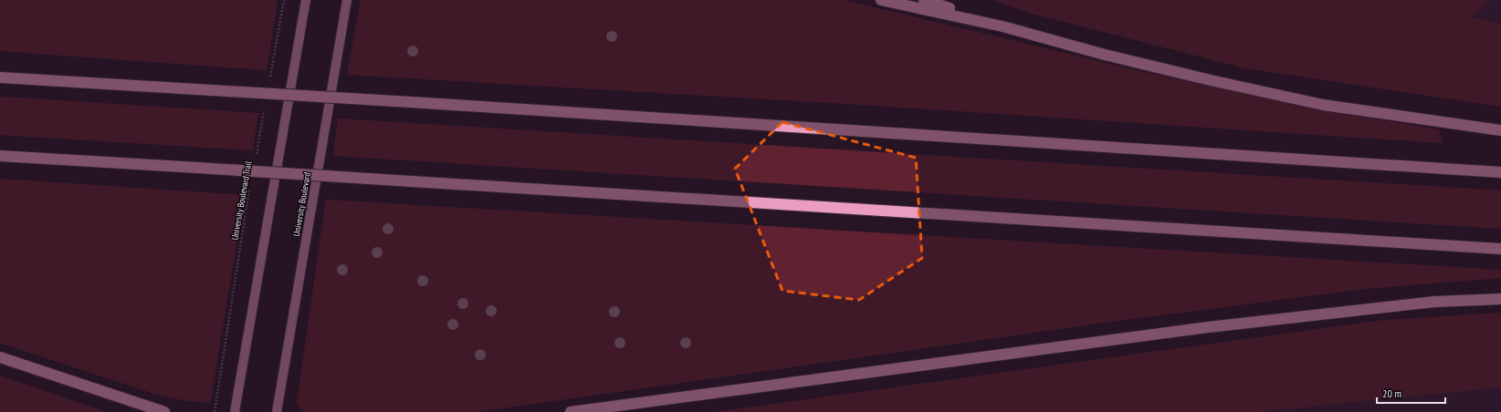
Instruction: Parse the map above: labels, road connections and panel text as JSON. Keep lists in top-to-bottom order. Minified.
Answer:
{"streets":{"main road":["University Boulevard"],"path":["University Boulevard Trail"]},"scale_bar":"20 m"}
